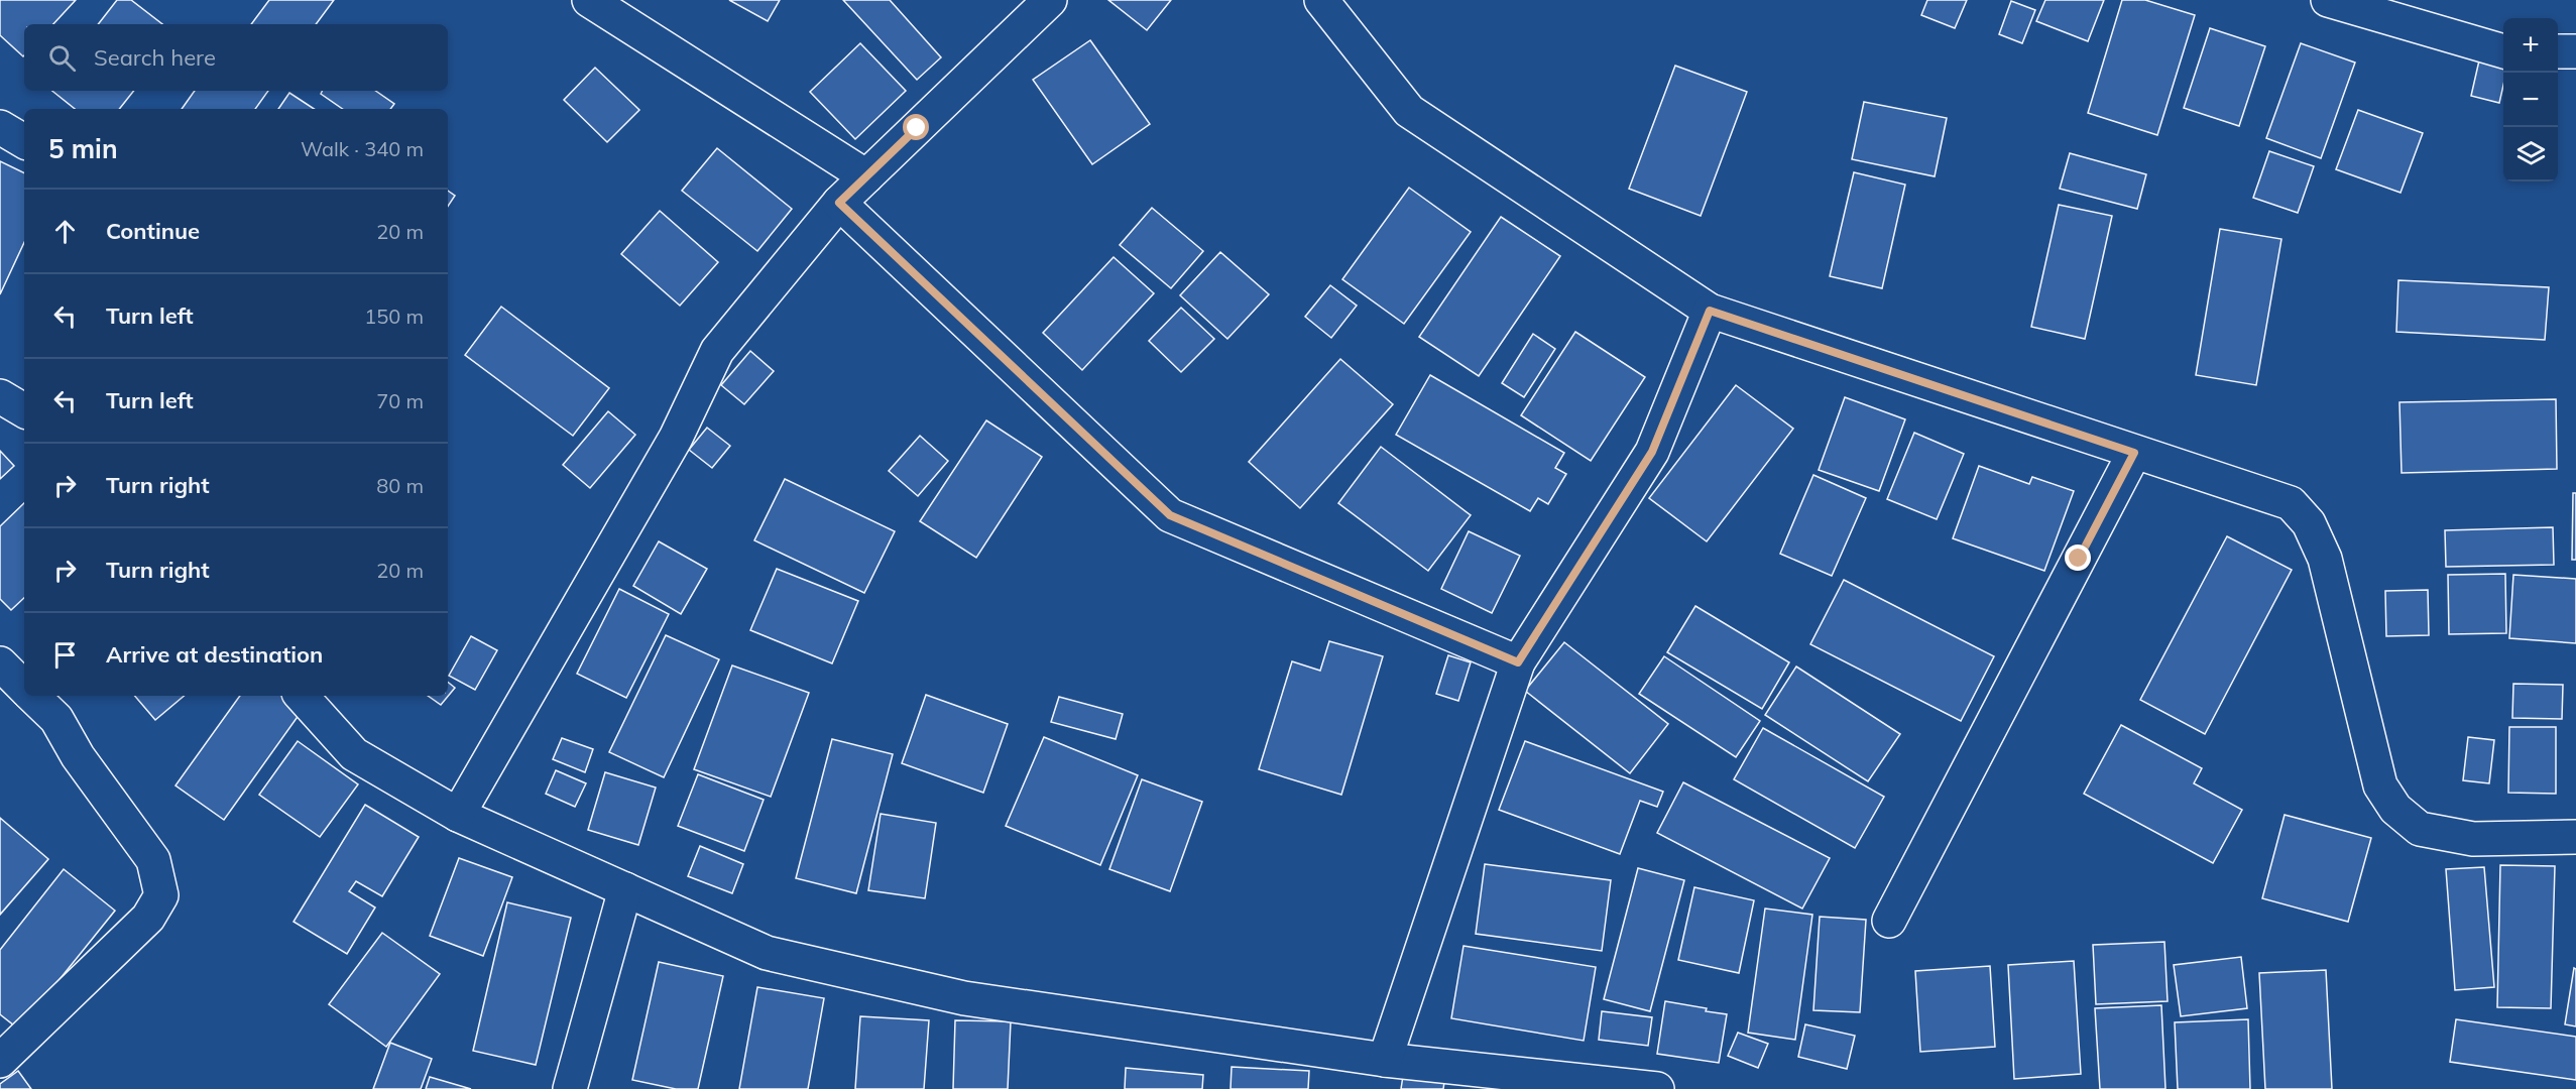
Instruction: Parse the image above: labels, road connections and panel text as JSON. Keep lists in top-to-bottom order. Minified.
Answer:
{"page":{"map_buttons":["+","−"],"search":"Search here","heading":["5 min","Walk · 340 m"],"list":[["Continue","20 m"],["Turn left","150 m"],["Turn left","70 m"],["Turn right","80 m"],["Turn right","20 m"],"Arrive at destination"]}}
